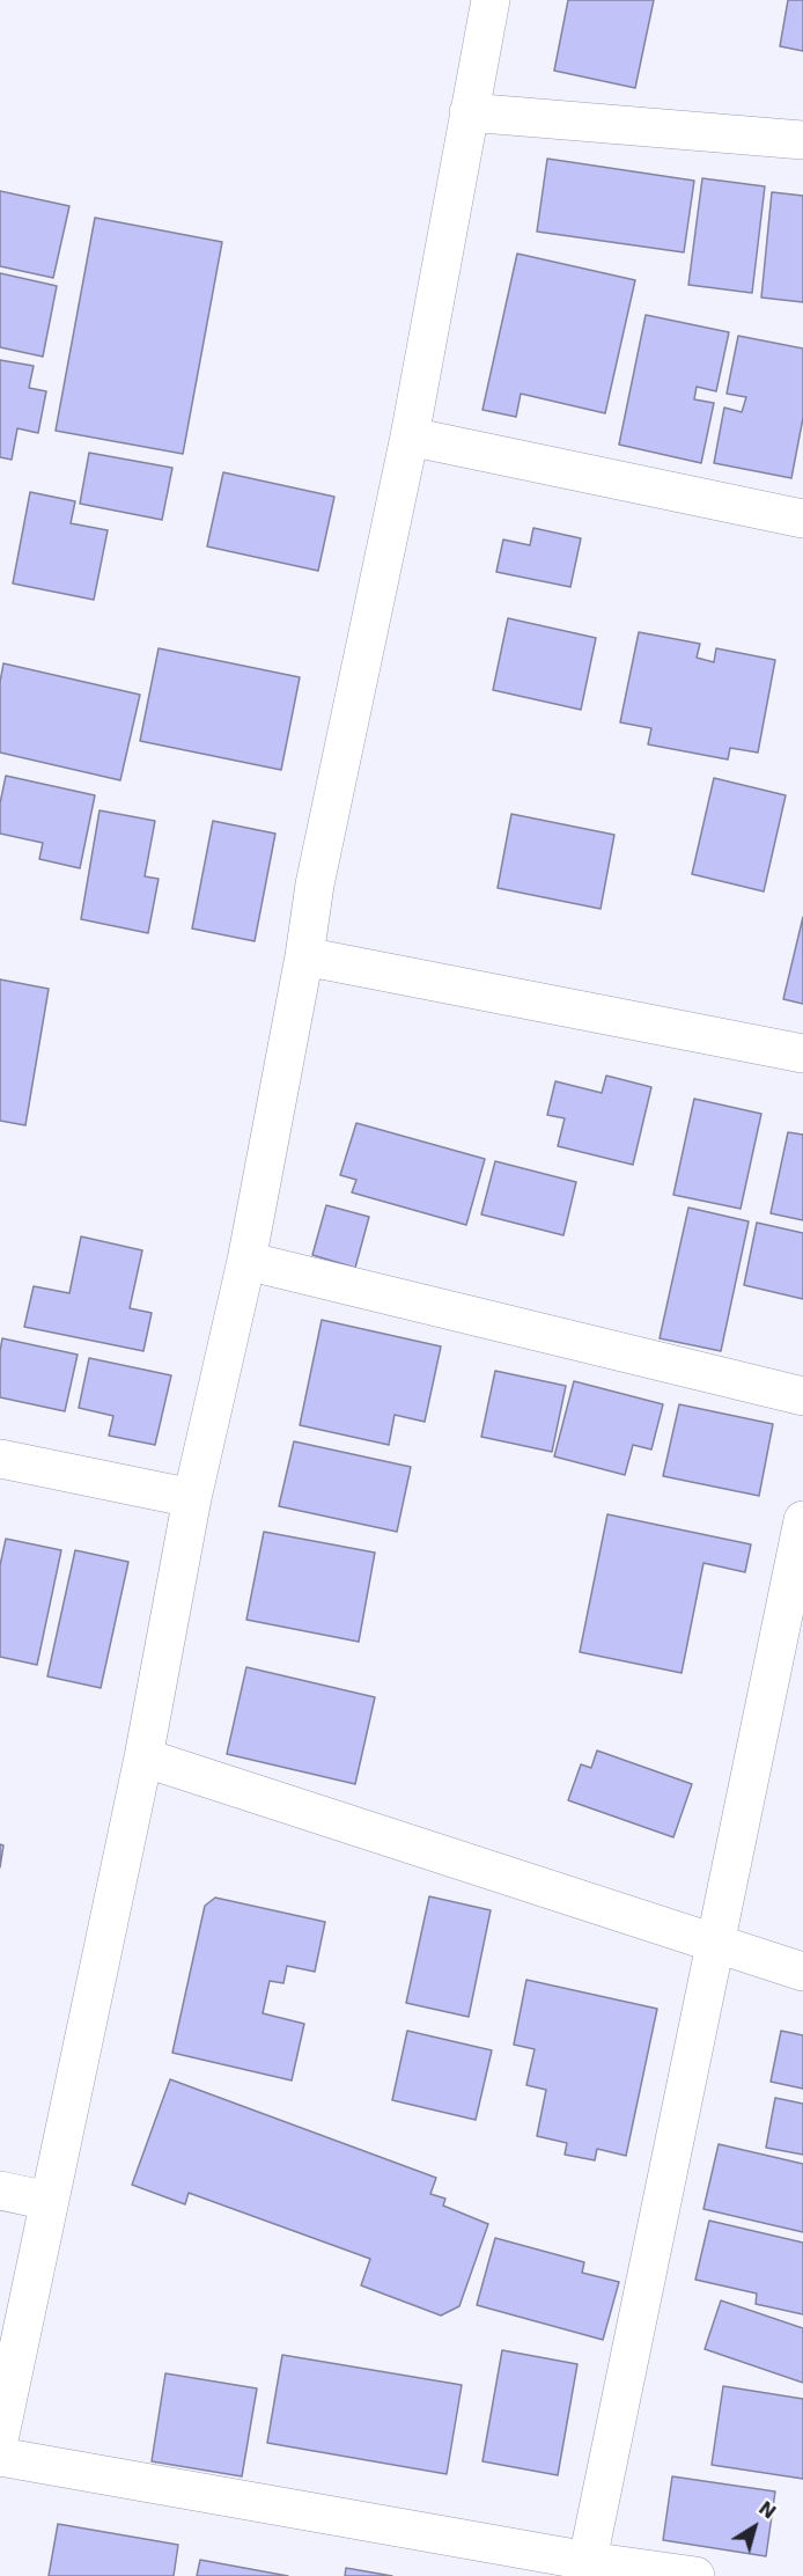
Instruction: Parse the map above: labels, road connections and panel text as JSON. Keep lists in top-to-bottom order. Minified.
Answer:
{"north":"top right"}
